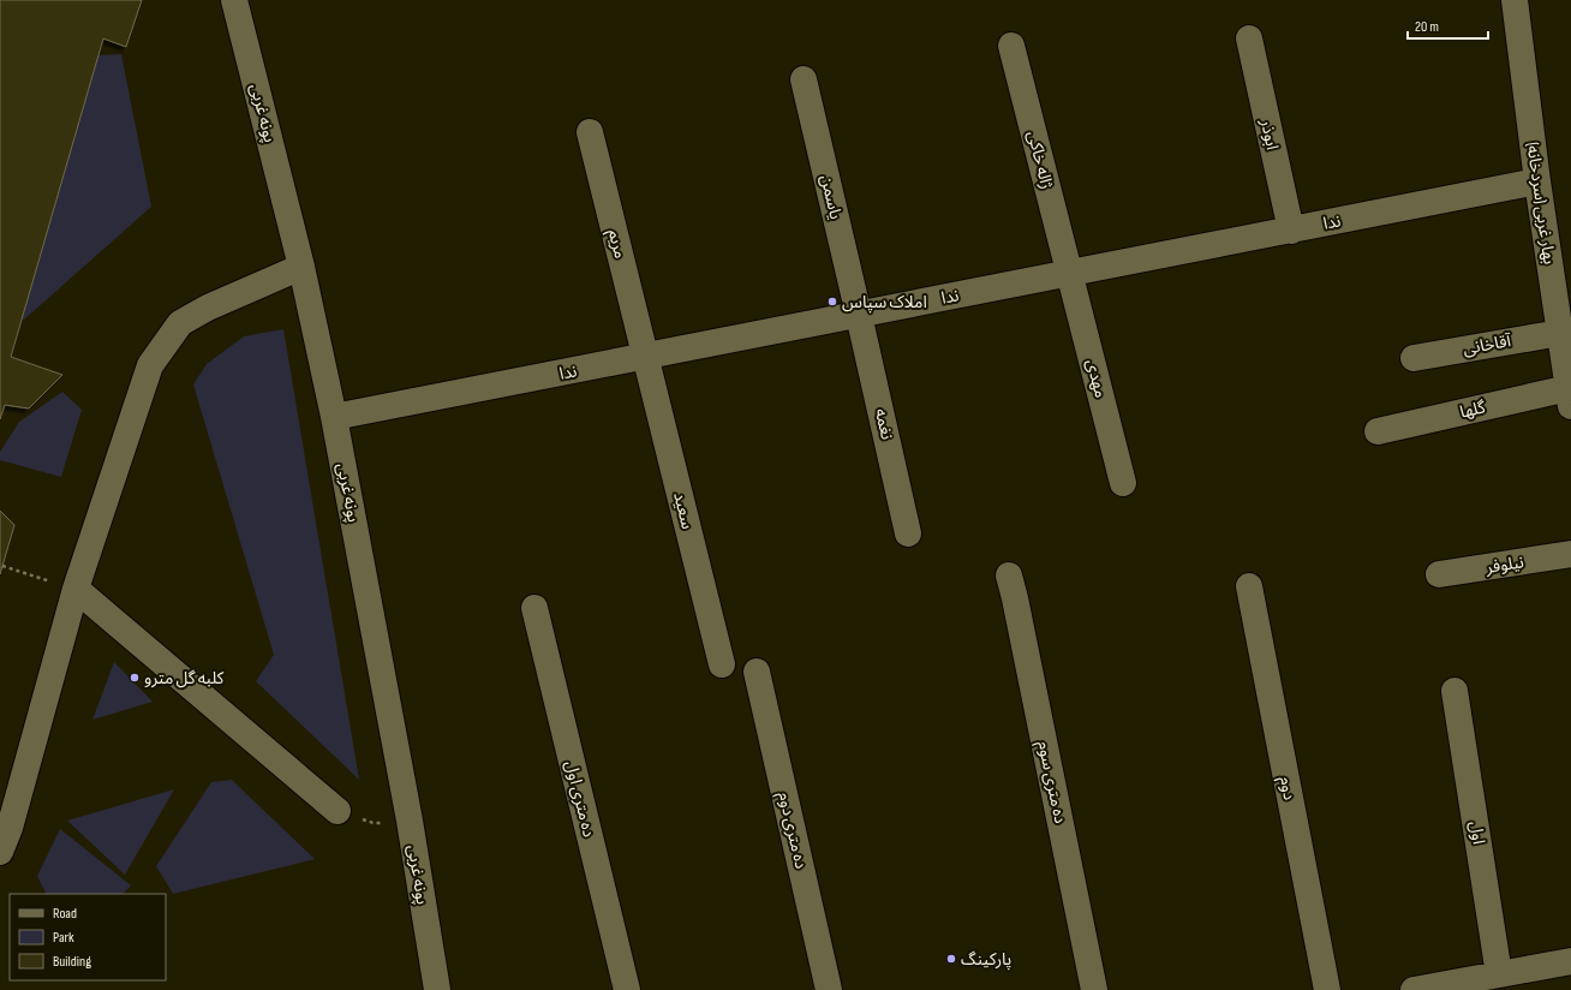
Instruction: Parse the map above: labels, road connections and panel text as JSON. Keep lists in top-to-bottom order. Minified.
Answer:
{"streets":{"street":["پونه غربی","ابوذر","ژاله خاکی","یاسمن","بهار غربی (سردخانه)","ندا","مریم","آقاخانی","مهدی","گلها","نغمه","سعید","نیلوفر","ده متری سوم","دوم","ده متری اول","ده متری دوم","اول"]},"crossings":[["پونه غربی","ندا"],["ابوذر","ندا"],["ژاله خاکی","ندا"],["ژاله خاکی","مهدی"],["یاسمن","ندا"],["یاسمن","نغمه"],["بهار غربی (سردخانه)","ندا"],["بهار غربی (سردخانه)","آقاخانی"],["بهار غربی (سردخانه)","گلها"],["ندا","مریم"],["ندا","مهدی"],["ندا","نغمه"],["ندا","سعید"],["مریم","سعید"]],"places":["املاک سپاس","کلبه گل مترو","پارکینگ"],"legend":["Road","Park","Building"],"scale_bar":"20 m"}
